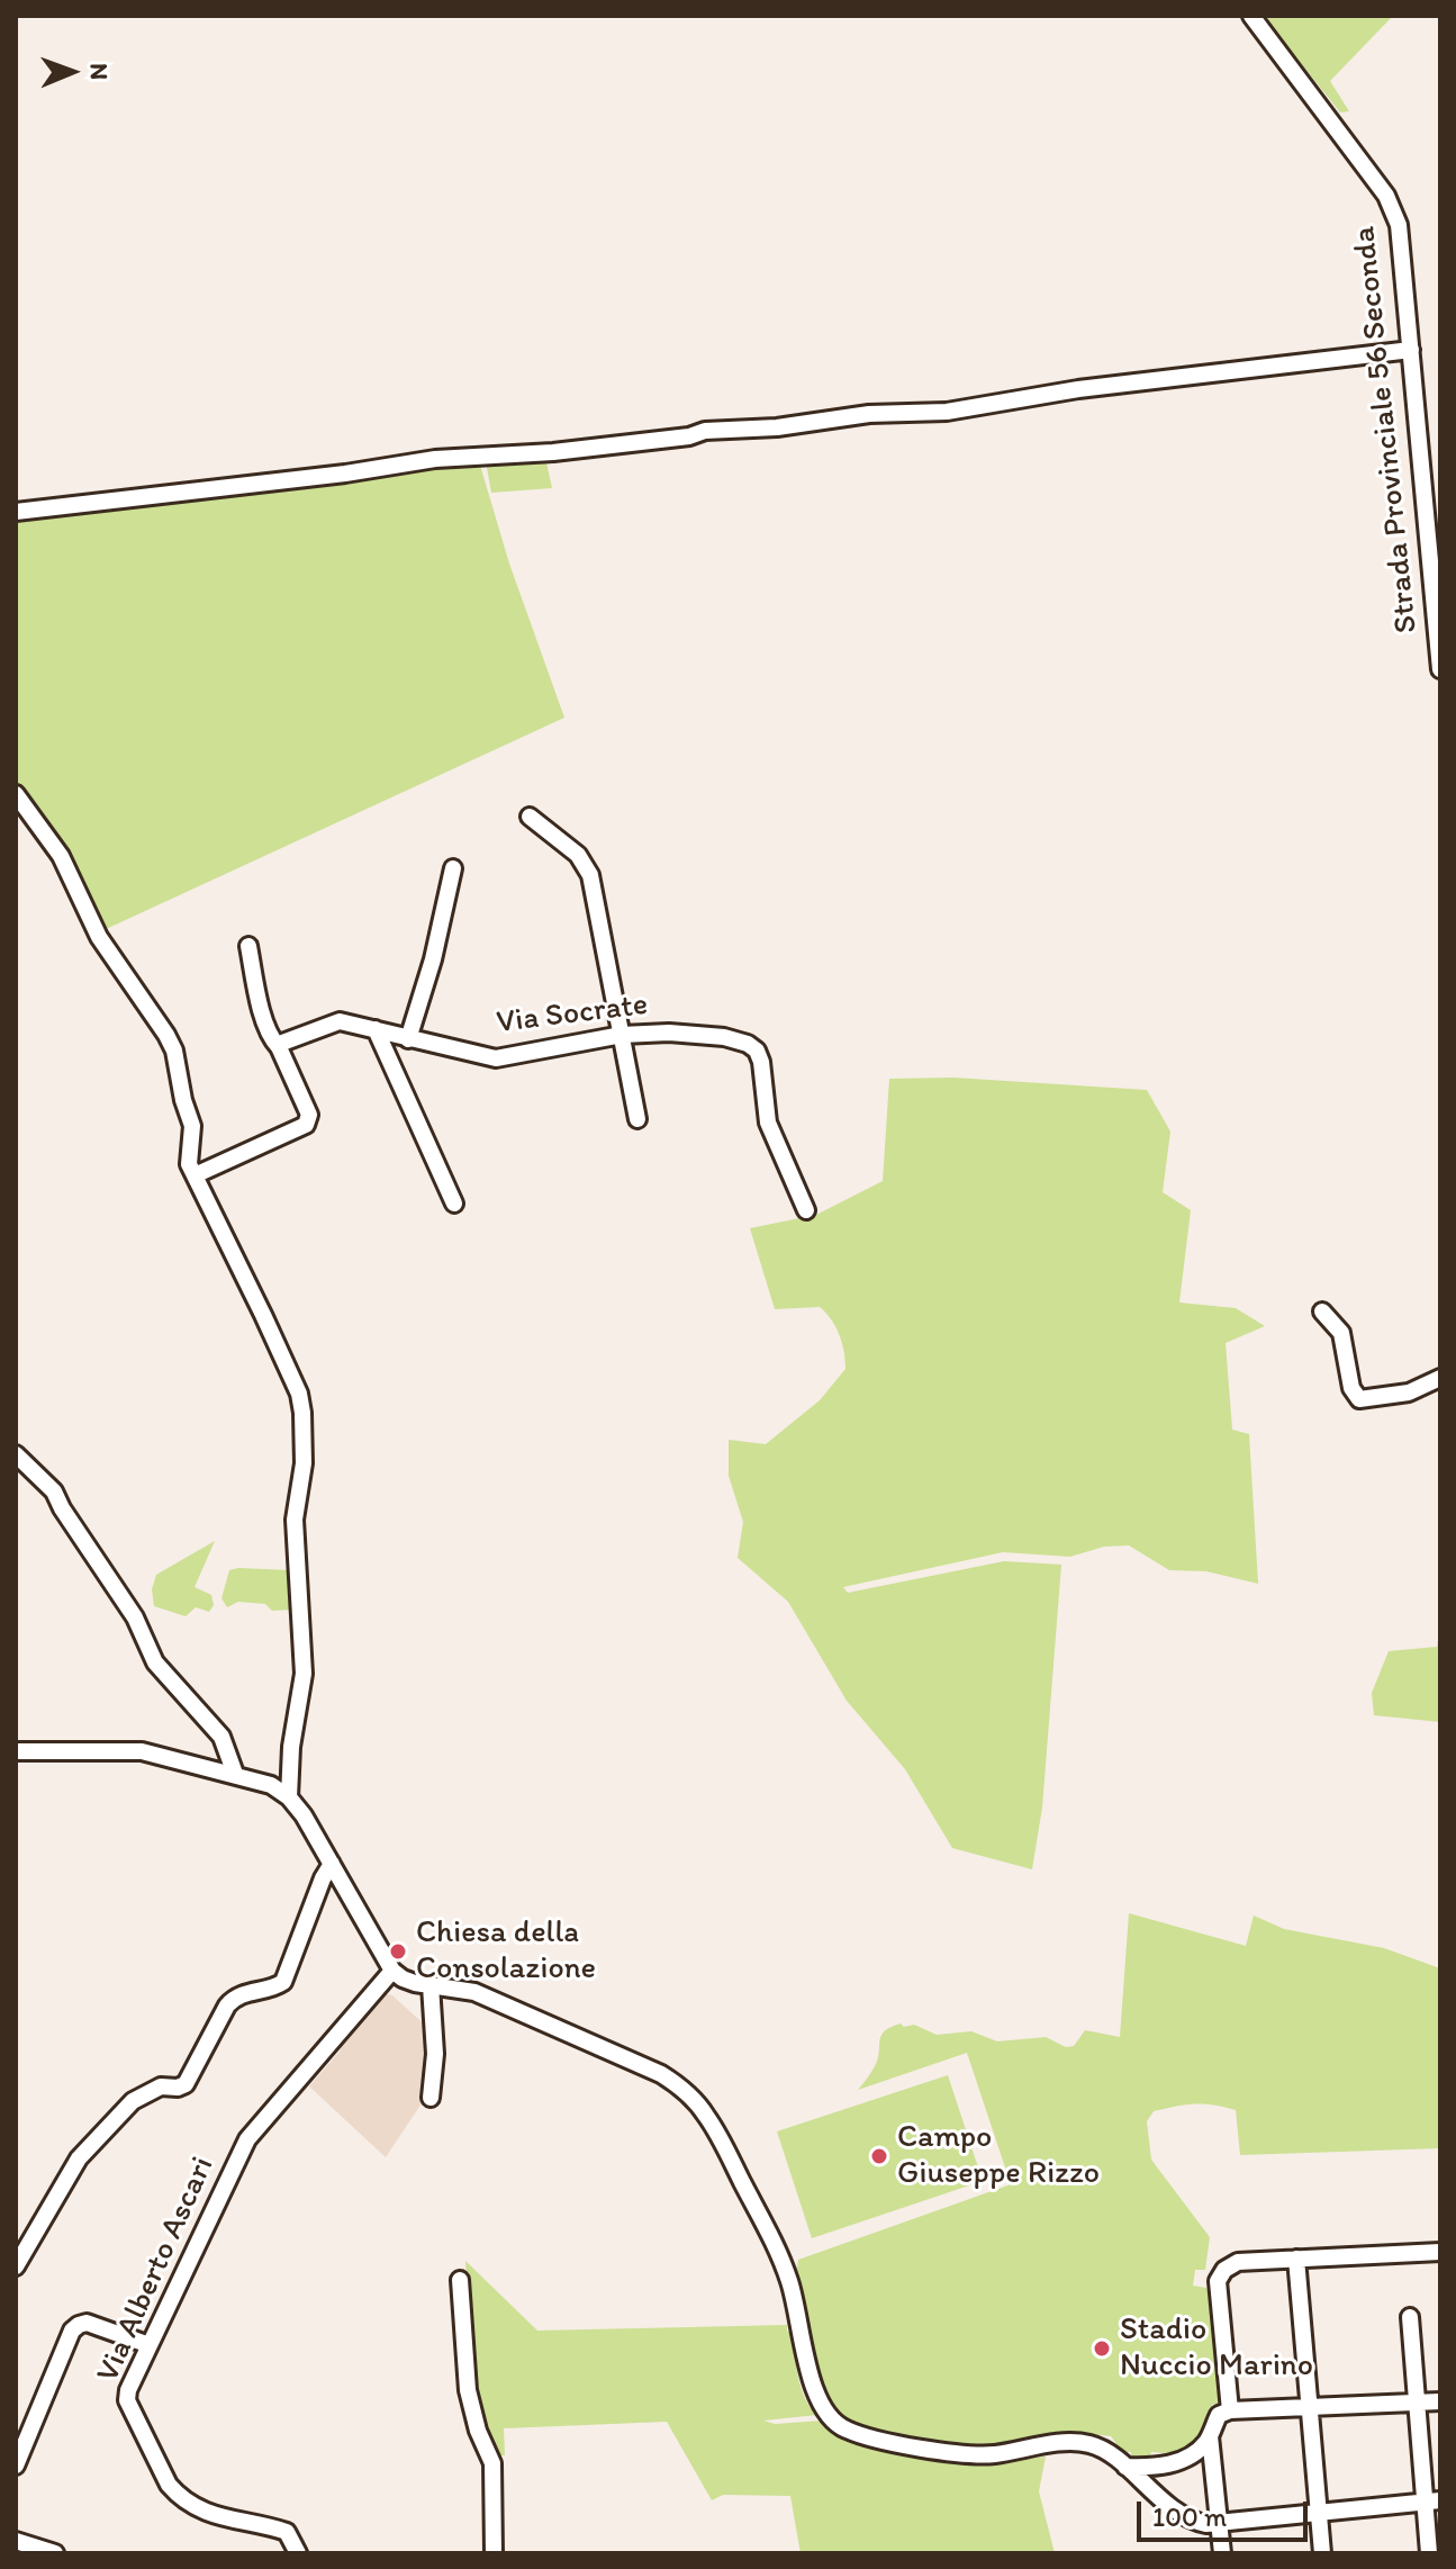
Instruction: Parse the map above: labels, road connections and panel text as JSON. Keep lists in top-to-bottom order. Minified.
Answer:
{"streets":{"street":["Strada Provinciale 56 Seconda","Via Socrate","Via Alberto Ascari"]},"places":["Chiesa della Consolazione","Campo Giuseppe Rizzo","Stadio Nuccio Marino"],"scale_bar":"100 m","north":"right"}
